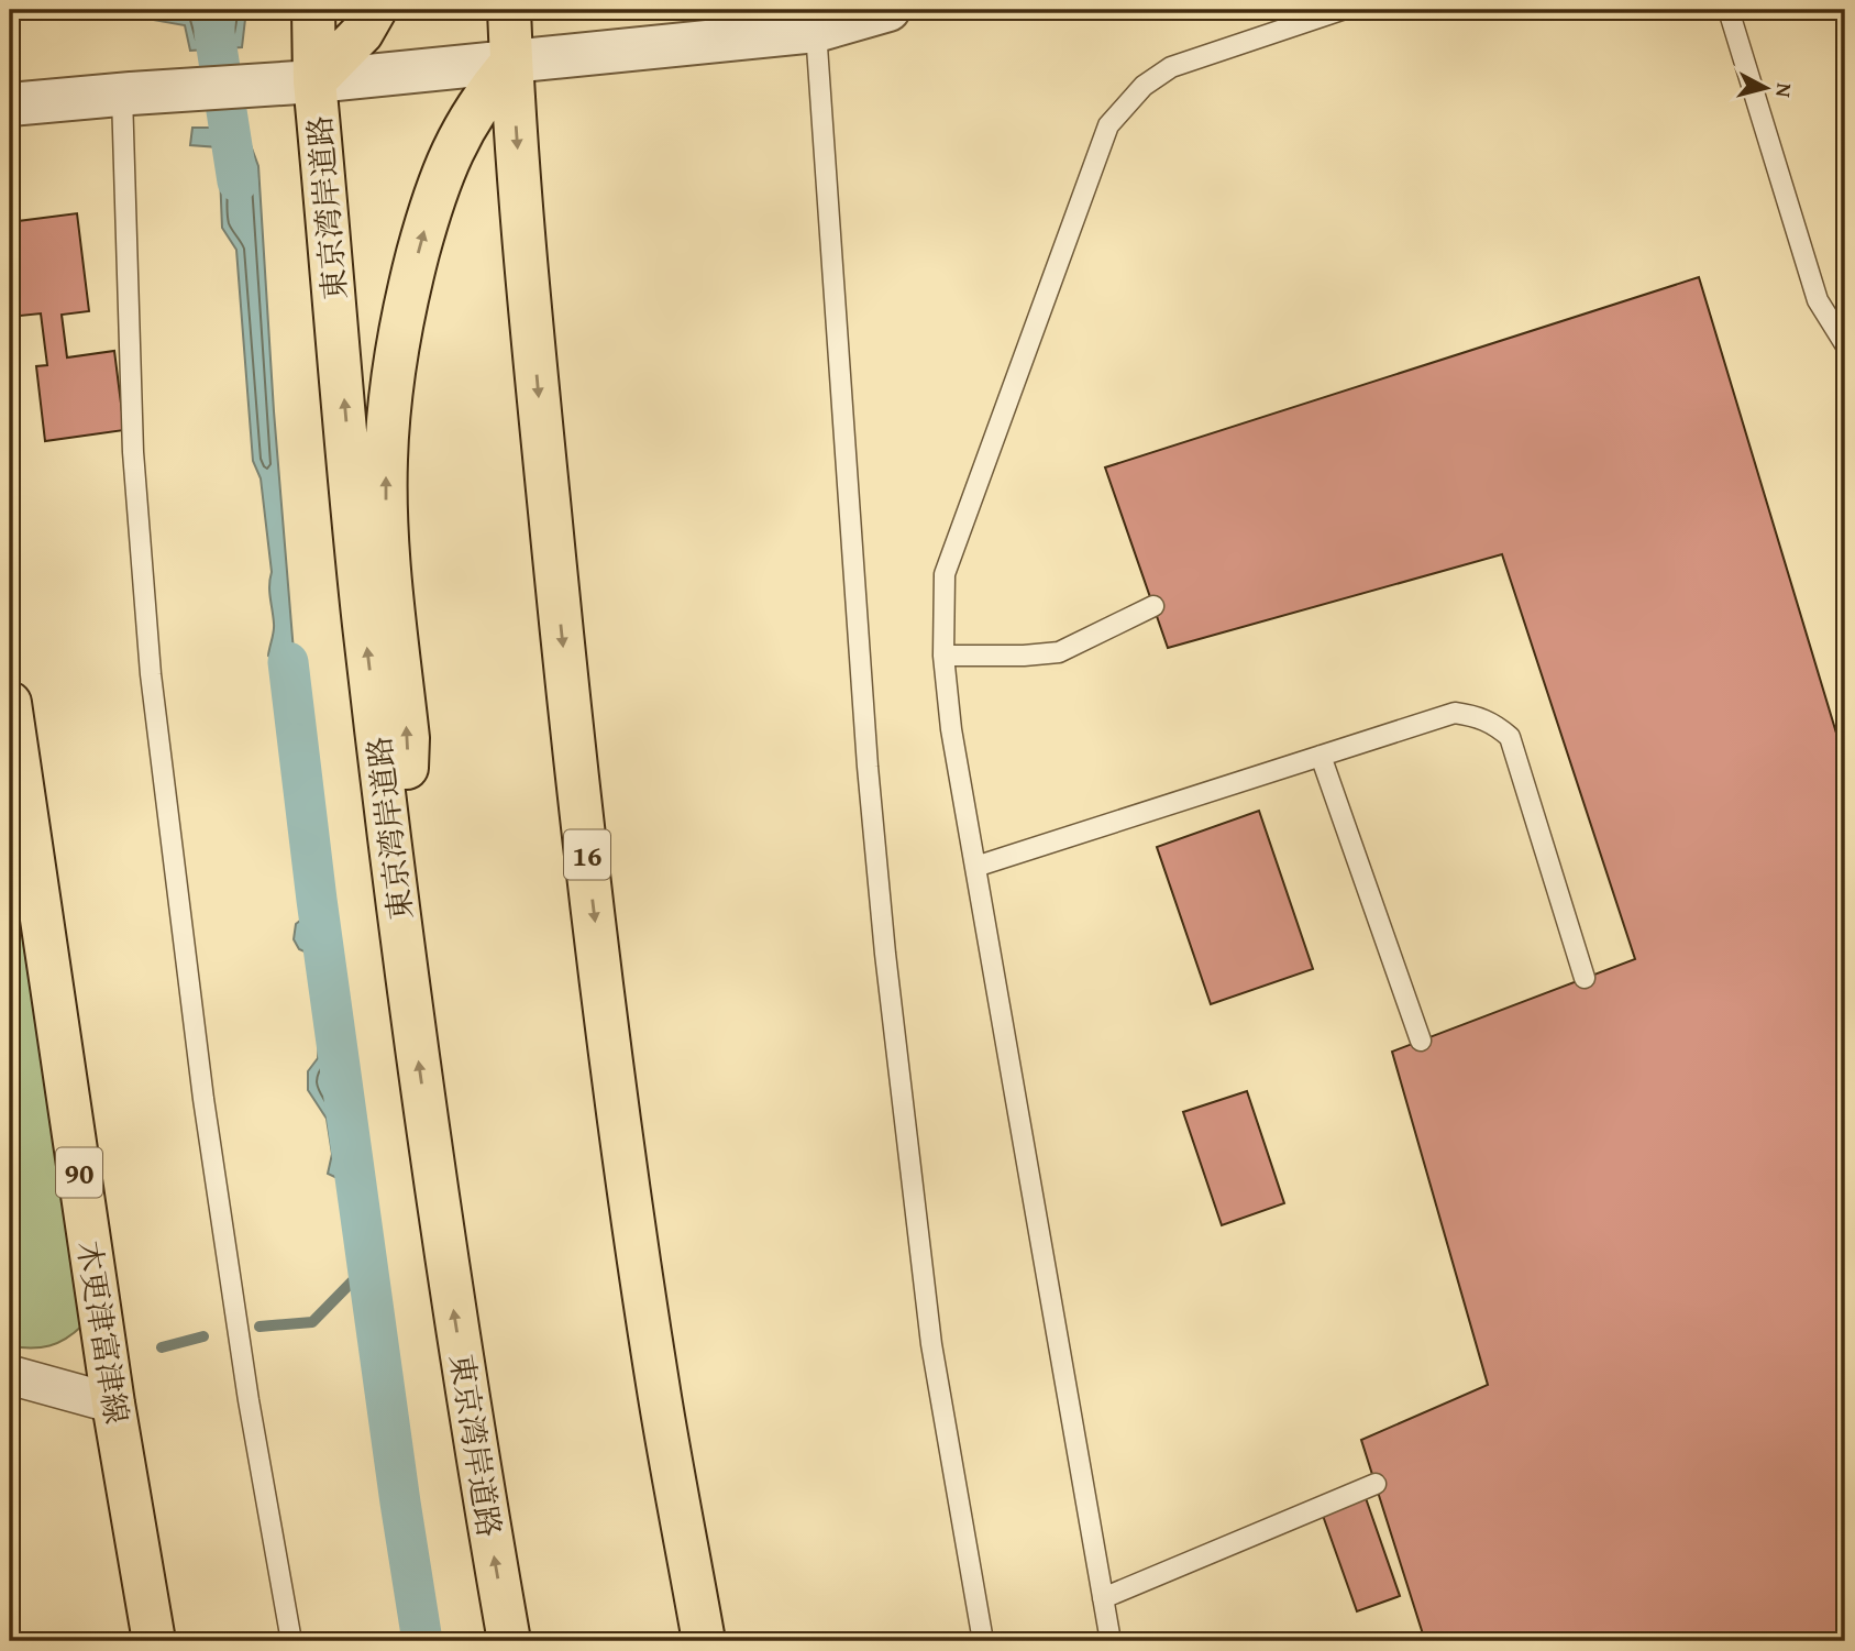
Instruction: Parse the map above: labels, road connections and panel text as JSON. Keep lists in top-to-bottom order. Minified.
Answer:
{"streets":{"main road":["東京湾岸道路","16","90","木更津富津線"]},"north":"right"}
